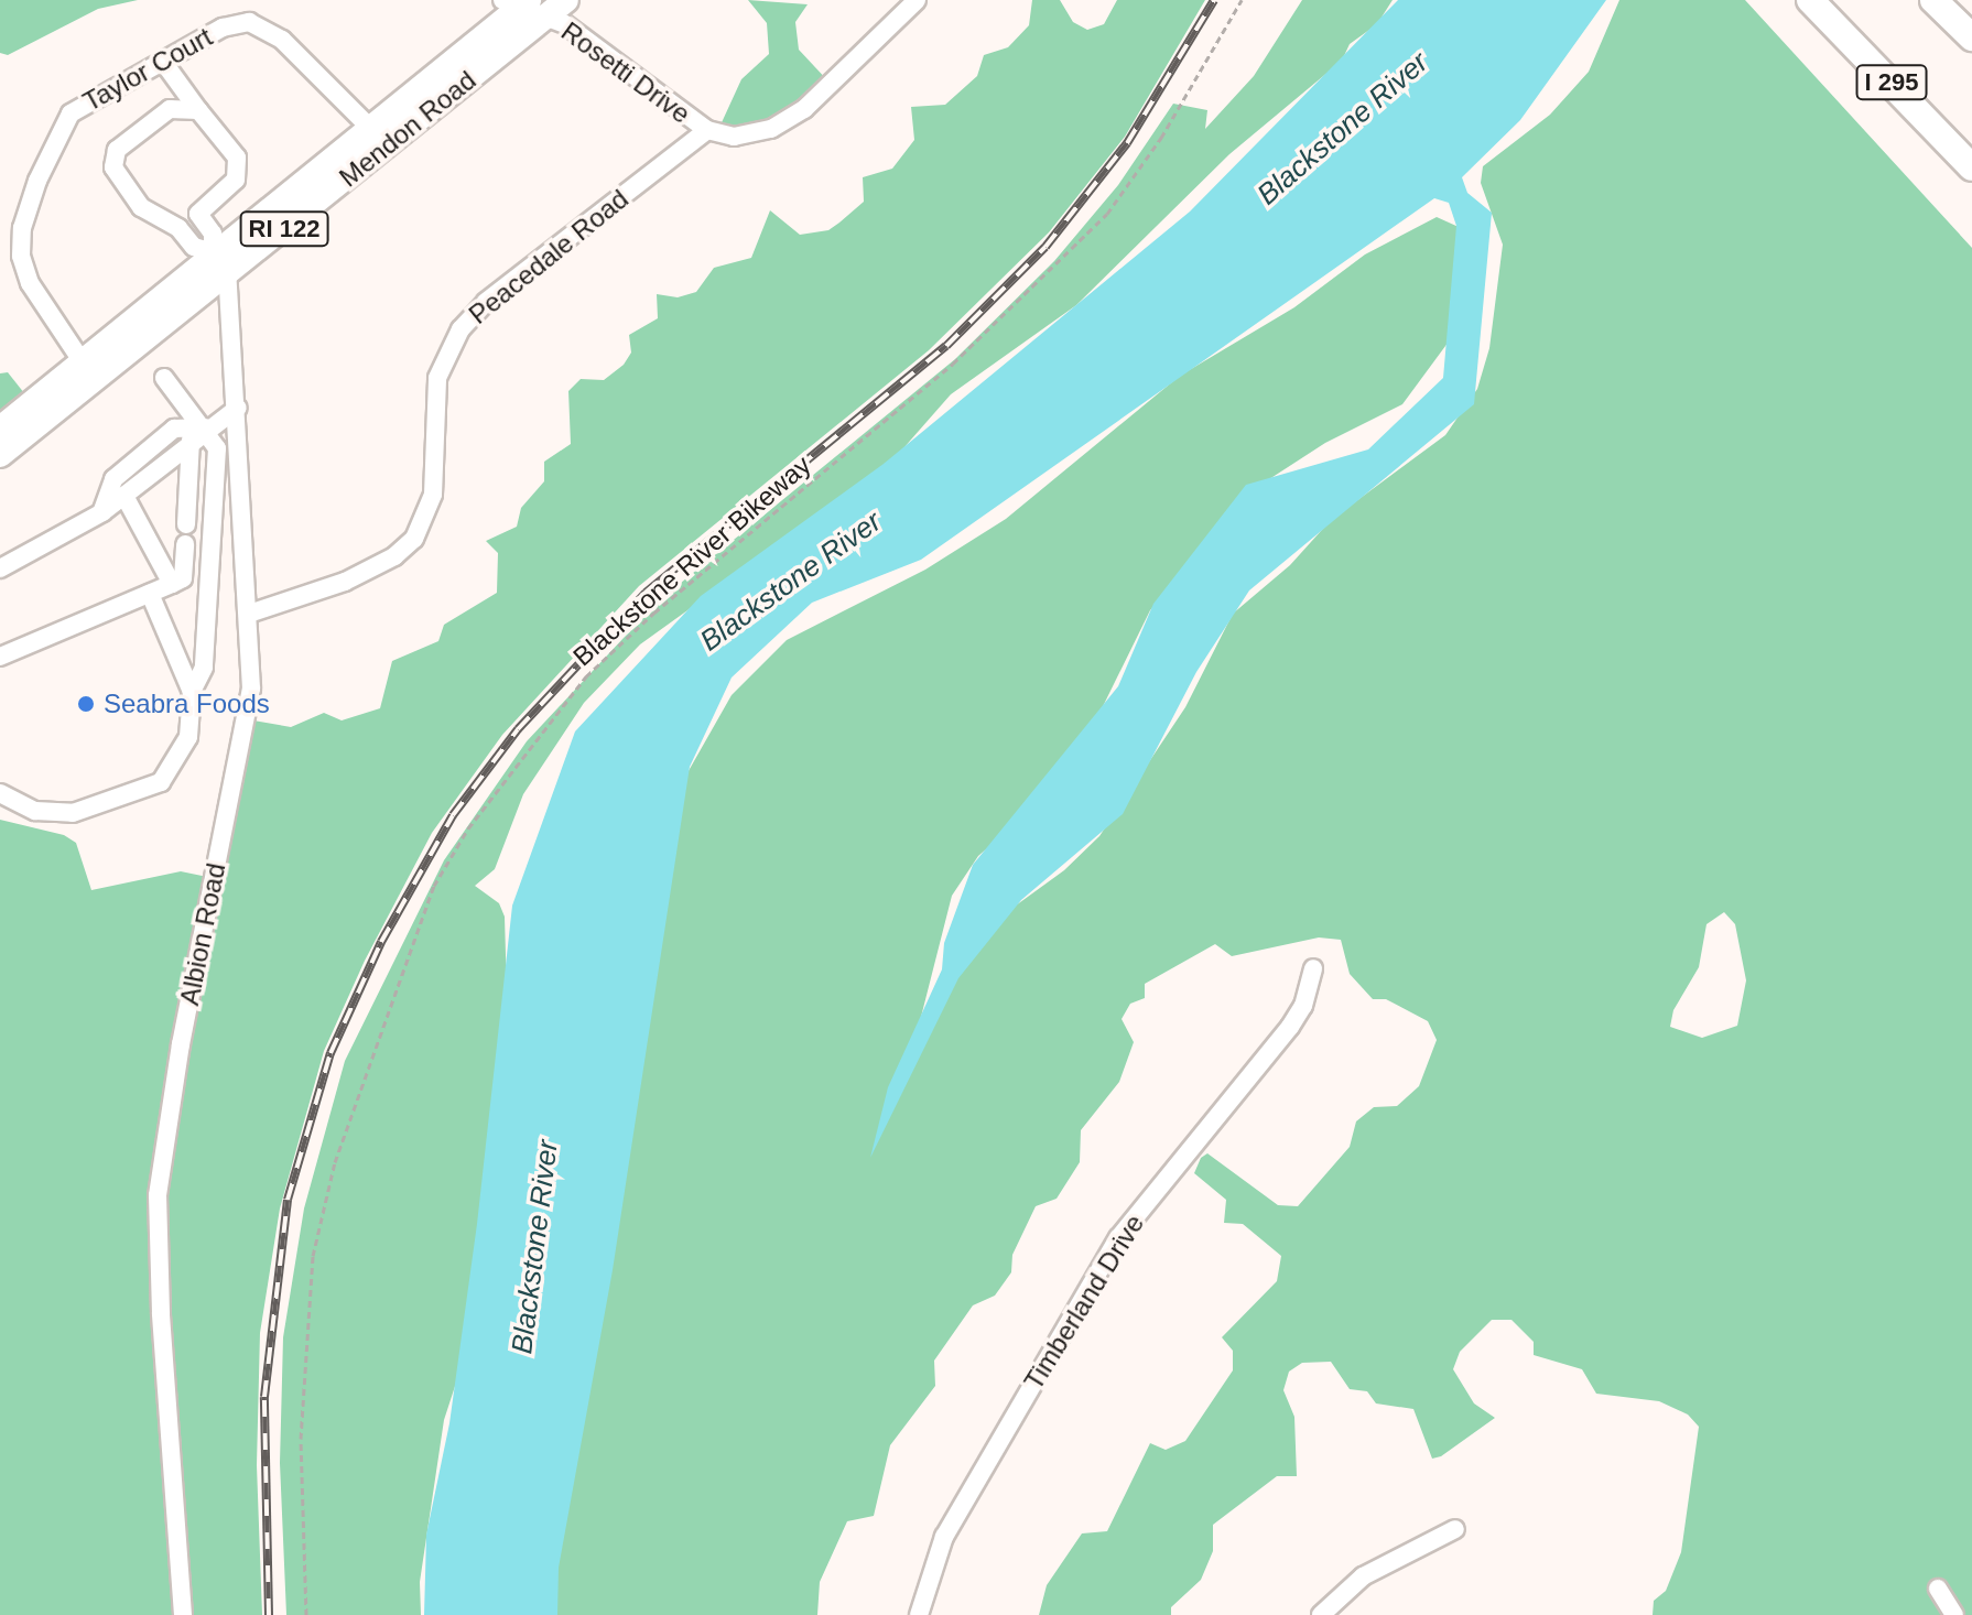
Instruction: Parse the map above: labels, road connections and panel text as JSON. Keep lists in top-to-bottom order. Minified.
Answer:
{"streets":{"highway":["I 295"],"main road":["Mendon Road","RI 122"],"street":["Taylor Court","Rosetti Drive","Peacedale Road","Albion Road","Timberland Drive"],"path":["Blackstone River Bikeway"]},"crossings":[["Taylor Court","Mendon Road"],["Rosetti Drive","Mendon Road"],["Rosetti Drive","Peacedale Road"],["Mendon Road","Albion Road"],["Peacedale Road","Albion Road"]],"water":["Blackstone River"],"places":["Seabra Foods"]}
